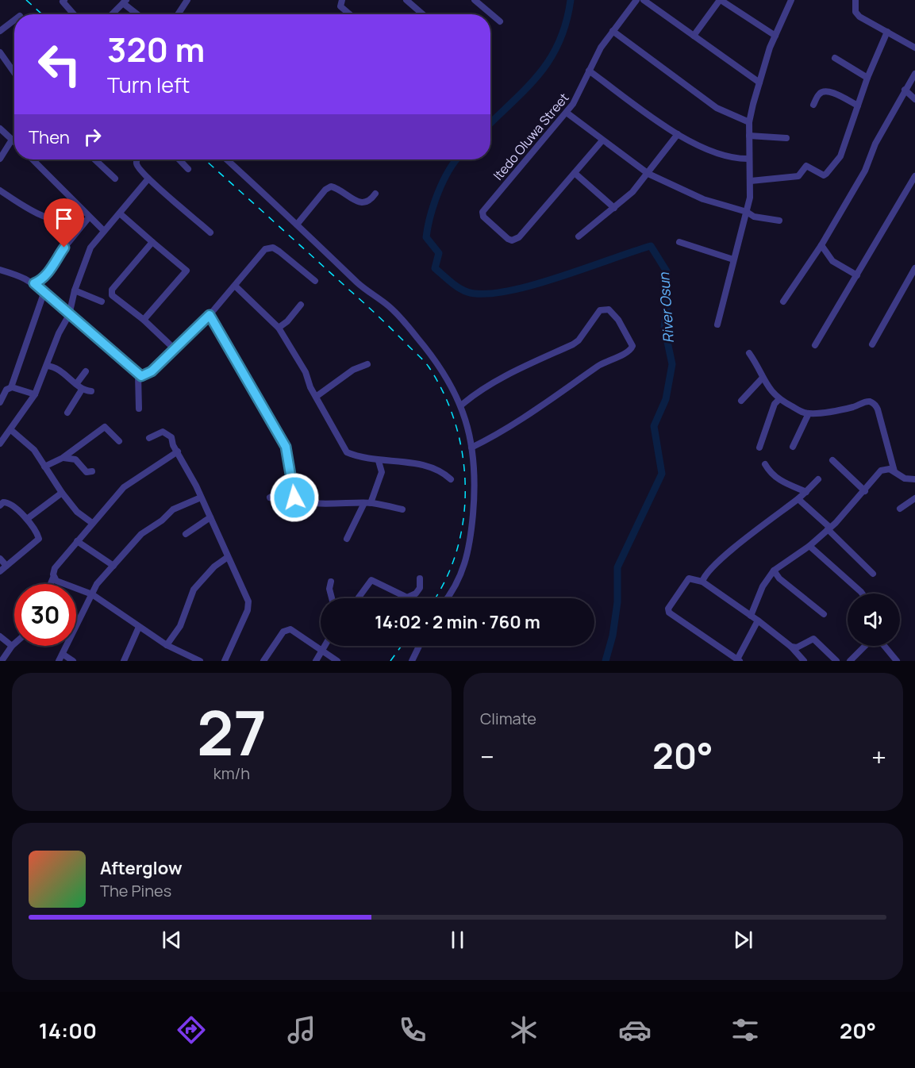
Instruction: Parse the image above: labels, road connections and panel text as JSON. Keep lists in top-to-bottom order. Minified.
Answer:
{"streets":{"street":["Itedo Oluwa Street"]},"water":["River Osun"],"page":{"turn":["320 m","Turn left"],"then":"Then","limit":"30","trip":"14:02 · 2 min · 760 m","tile":[["27","km/h"],"Climate"],"heat":["−","20°","+"],"song":["Afterglow","The Pines"],"tabs":["14:00","20°"]}}
